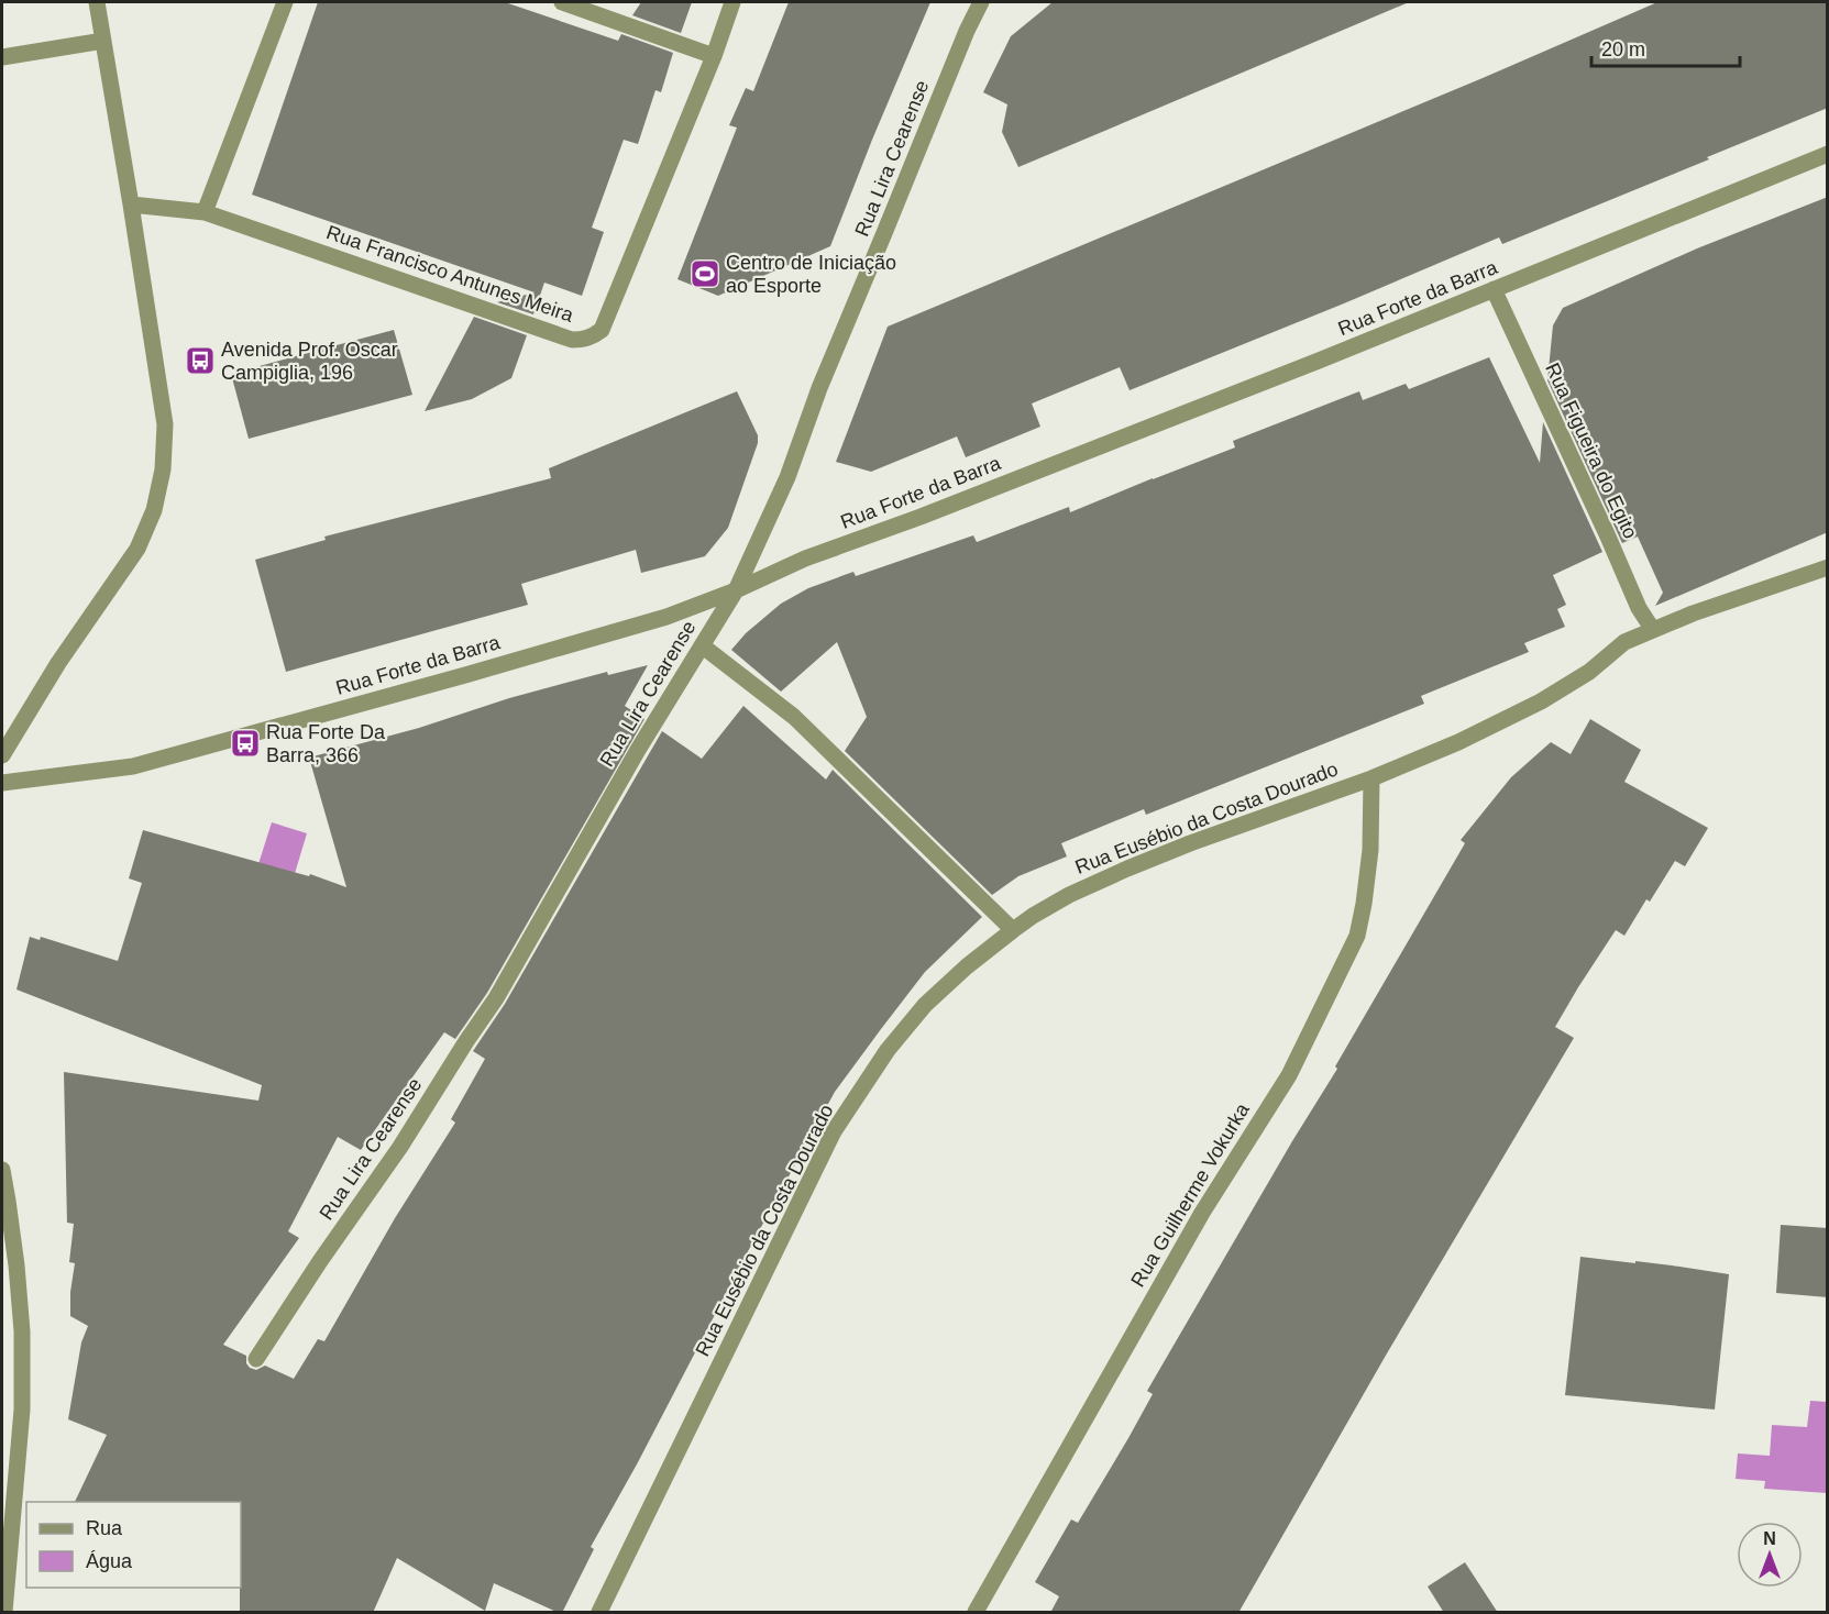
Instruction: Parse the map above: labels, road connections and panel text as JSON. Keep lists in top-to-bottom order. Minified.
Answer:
{"streets":{"street":["Rua Lira Cearense","Rua Francisco Antunes Meira","Rua Forte da Barra","Rua Figueira do Egito","Rua Eusébio da Costa Dourado","Rua Guilherme Vokurka"]},"crossings":[["Rua Lira Cearense","Rua Forte da Barra"],["Rua Forte da Barra","Rua Figueira do Egito"],["Rua Figueira do Egito","Rua Eusébio da Costa Dourado"],["Rua Eusébio da Costa Dourado","Rua Guilherme Vokurka"]],"places":{"sports":["Centro de Iniciação ao Esporte"],"bus stop":["Avenida Prof. Oscar Campiglia, 196","Rua Forte Da Barra, 366"]},"legend":["Rua","Água"],"scale_bar":"20 m","north":"top"}
